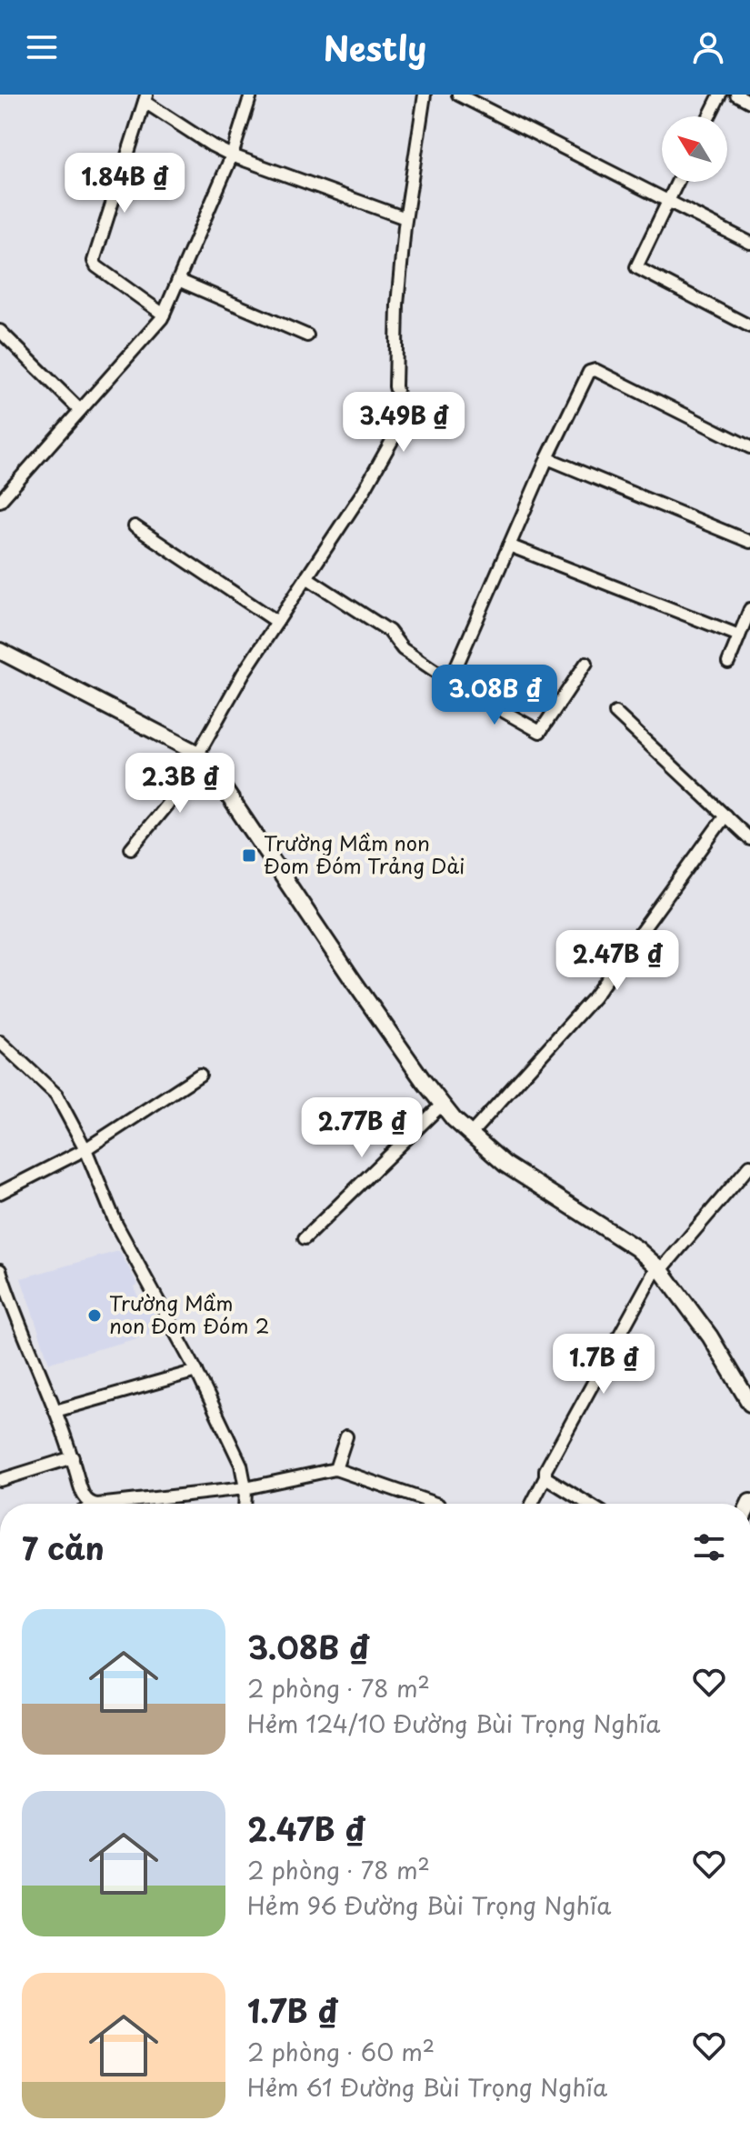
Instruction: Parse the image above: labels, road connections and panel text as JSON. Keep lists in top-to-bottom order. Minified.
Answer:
{"places":{"transit":["Trường Mầm non Đom Đóm Trảng Dài"],"other":["Trường Mầm non Đom Đóm 2"]},"north":"top left","page":{"header":"Nestly","price":["1.84B ₫","3.49B ₫","3.08B ₫","2.3B ₫","2.47B ₫","2.77B ₫","1.7B ₫"],"heading":"7 căn","list":[{"name":"3.08B ₫","note":"2 phòng · 78 m² · Hẻm 124/10 Đường Bùi Trọng Nghĩa"},{"name":"2.47B ₫","note":"2 phòng · 78 m² · Hẻm 96 Đường Bùi Trọng Nghĩa"},{"name":"1.7B ₫","note":"2 phòng · 60 m² · Hẻm 61 Đường Bùi Trọng Nghĩa"}]}}
